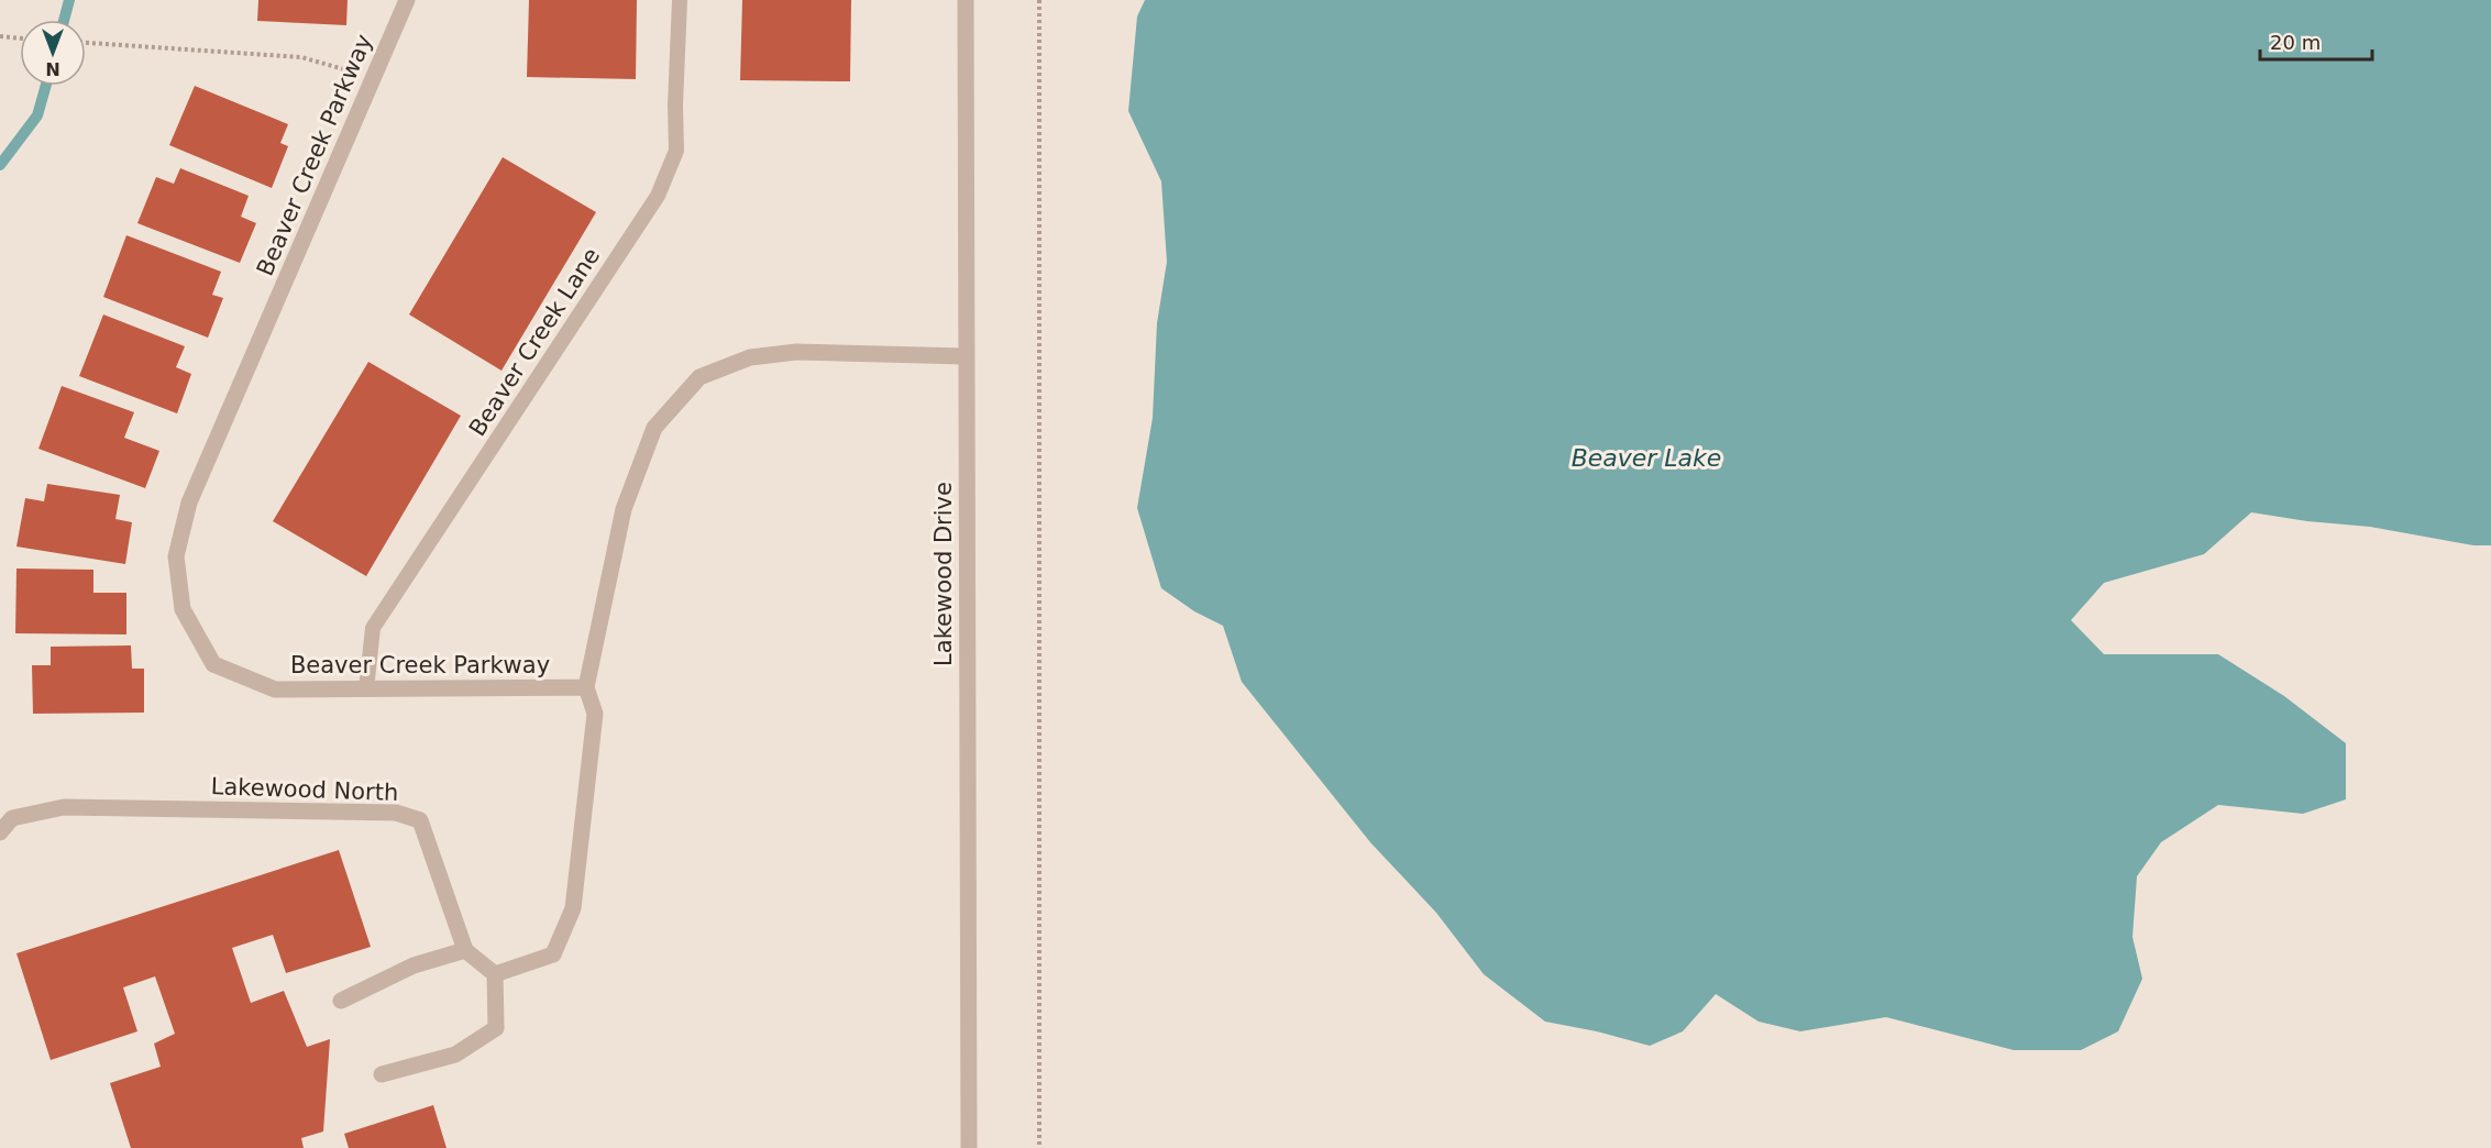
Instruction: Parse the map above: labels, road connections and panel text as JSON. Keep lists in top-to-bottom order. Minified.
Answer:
{"streets":{"street":["Beaver Creek Parkway","Lakewood Drive","Lakewood North"],"lane":["Beaver Creek Lane"]},"crossings":[["Beaver Creek Parkway","Beaver Creek Lane"]],"water":["Beaver Lake"],"scale_bar":"20 m","north":"bottom"}
